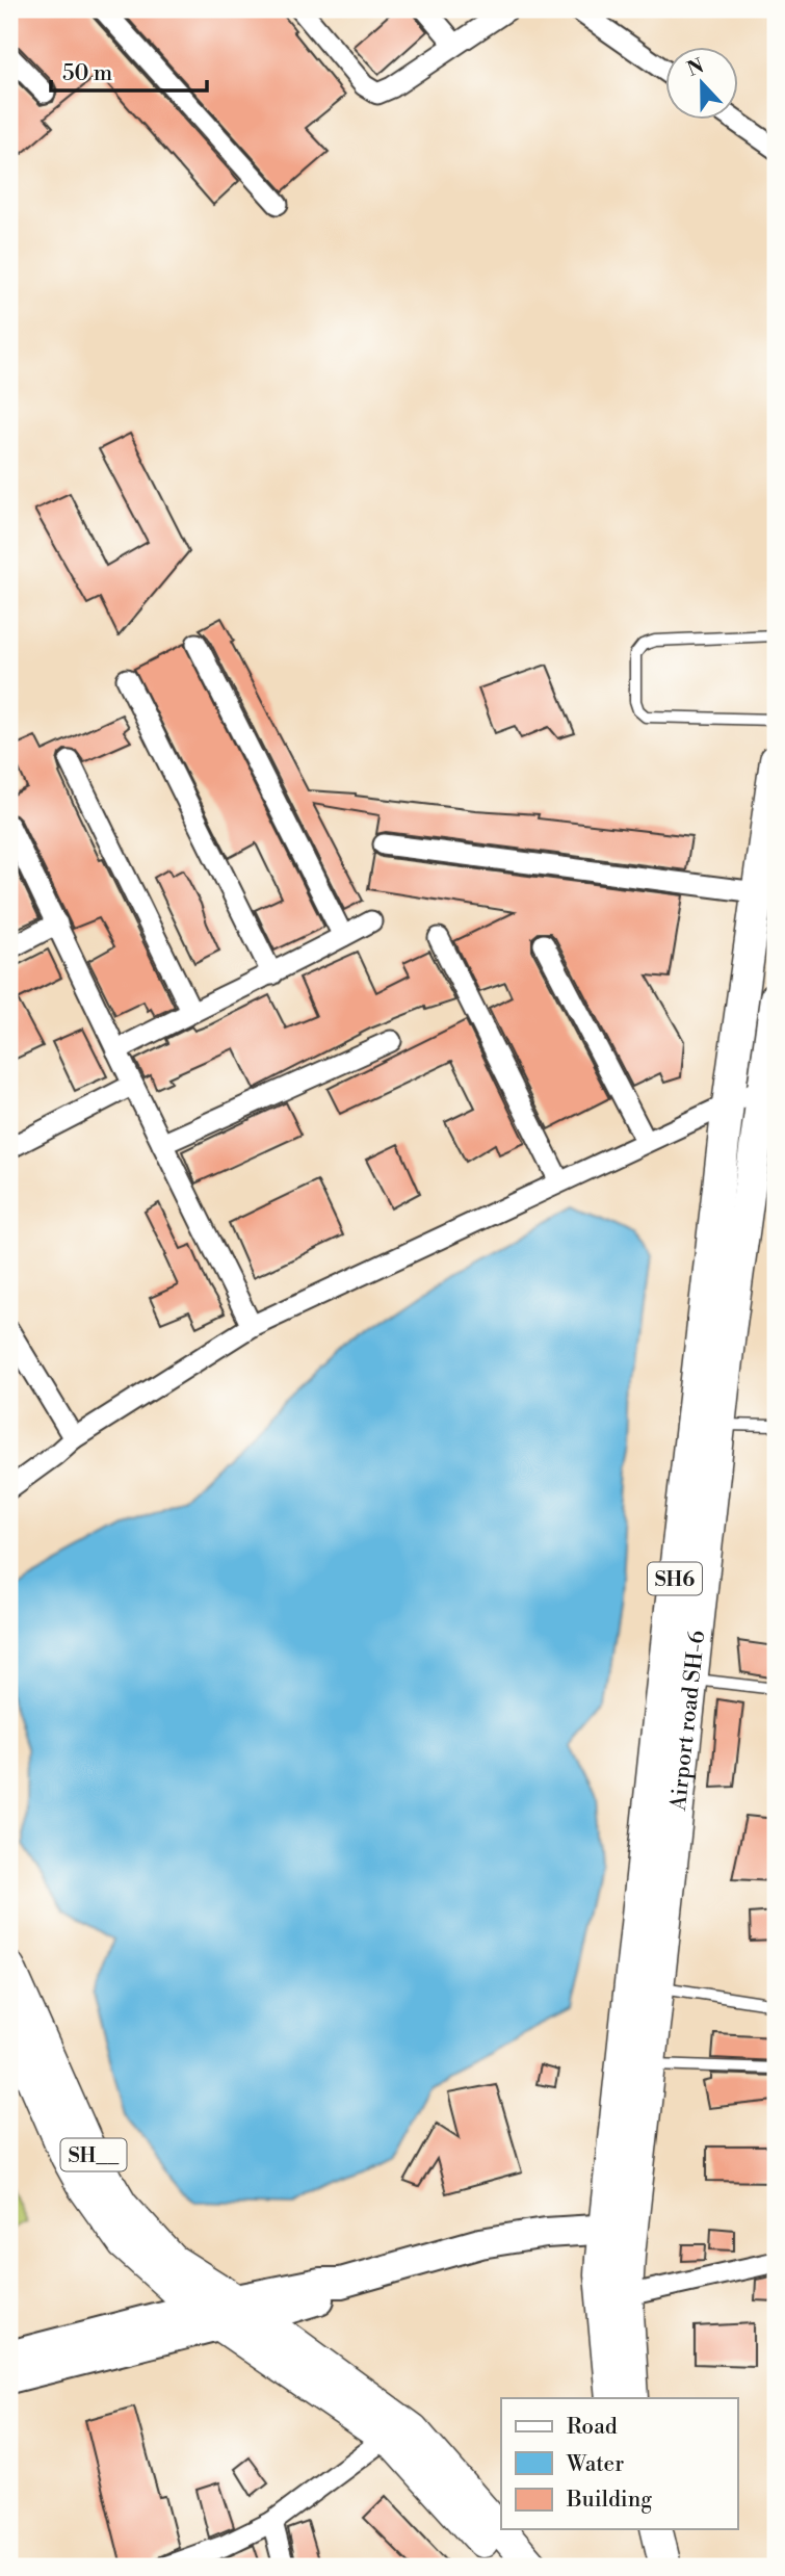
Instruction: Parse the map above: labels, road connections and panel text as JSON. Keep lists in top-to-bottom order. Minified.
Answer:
{"streets":{"main road":["SH6","Airport road SH-6","SH__"]},"crossings":[["SH6","Airport road SH-6"]],"legend":["Road","Water","Building"],"scale_bar":"50 m","north":"top"}
